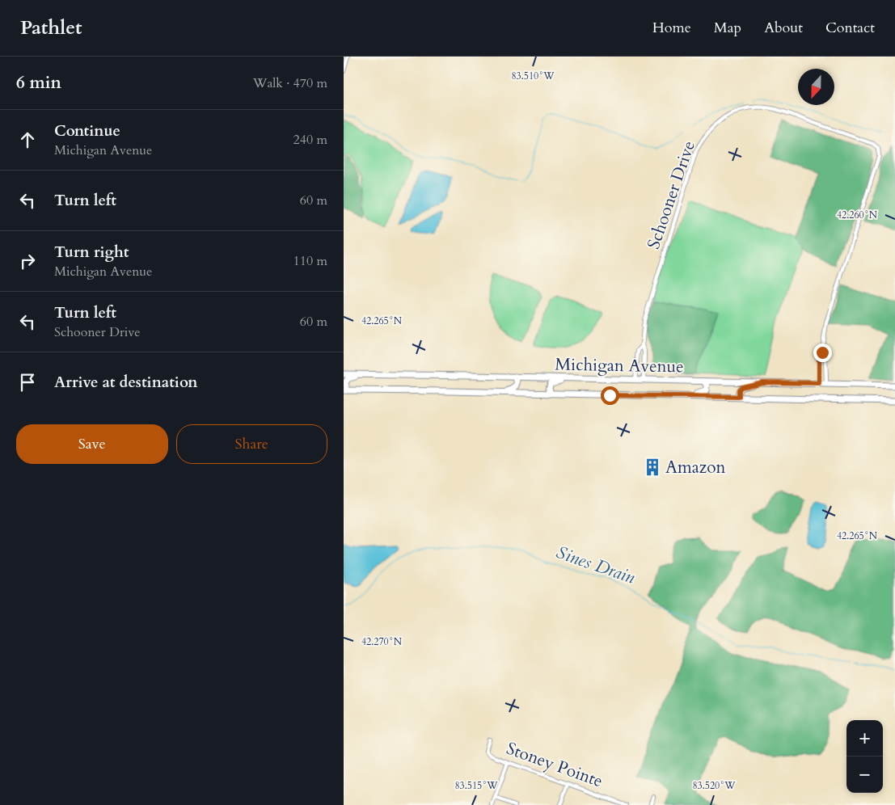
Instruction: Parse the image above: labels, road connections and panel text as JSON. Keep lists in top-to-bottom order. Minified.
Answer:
{"streets":{"main road":["Michigan Avenue"],"street":["Schooner Drive","Stoney Pointe"]},"crossings":[["Schooner Drive","Michigan Avenue"]],"water":["Sines Drain"],"places":{"building":["Amazon"]},"north":"bottom","page":{"header":"Pathlet","nav":["Home","Map","About","Contact"],"heading":["6 min","Walk · 470 m"],"list":[["Continue","Michigan Avenue","240 m"],["Turn left","60 m"],["Turn right","Michigan Avenue","110 m"],["Turn left","Schooner Drive","60 m"],"Arrive at destination"],"buttons":["Save","Share"],"map_buttons":["+","−"]},"coordinates":["83.510°W","42.260°N","42.265°N","42.270°N","83.515°W","83.520°W"]}
